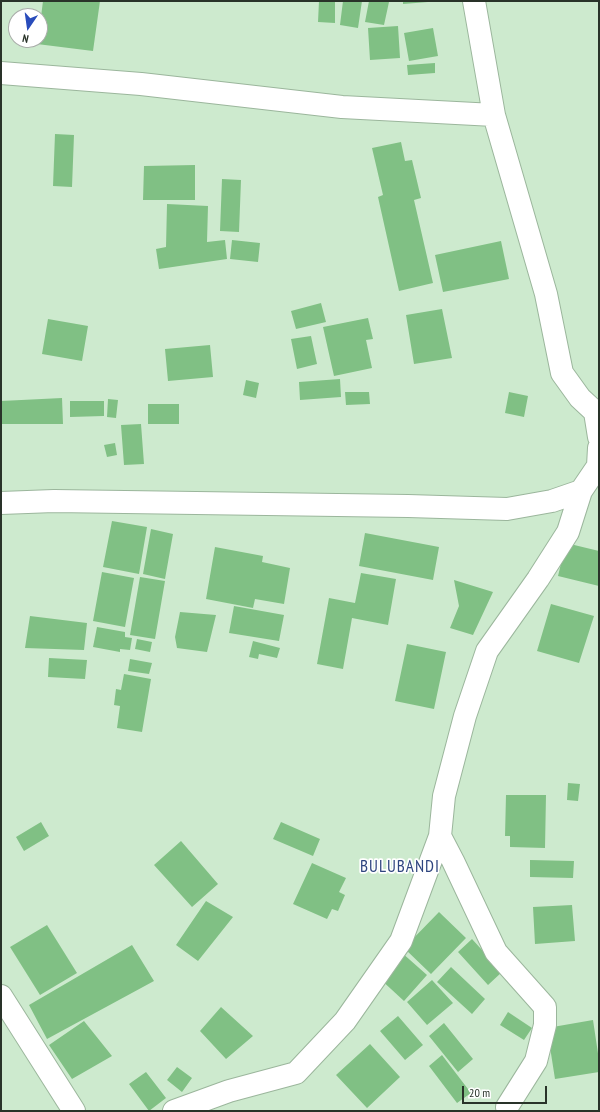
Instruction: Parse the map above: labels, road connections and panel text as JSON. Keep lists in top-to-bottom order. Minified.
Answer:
{"districts":["BULUBANDI"],"scale_bar":"20 m","north":"bottom"}
